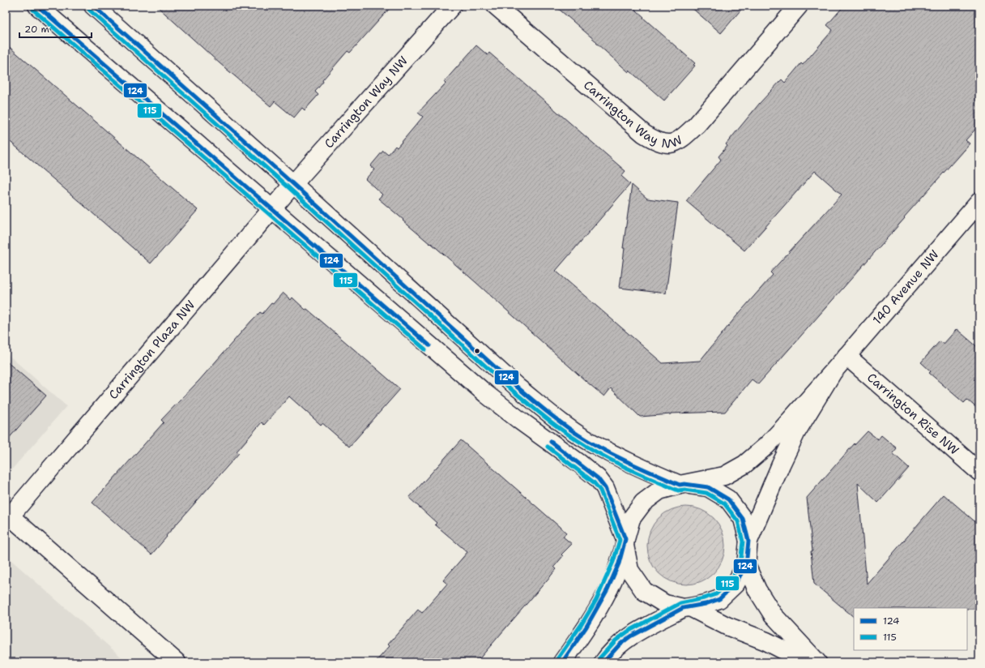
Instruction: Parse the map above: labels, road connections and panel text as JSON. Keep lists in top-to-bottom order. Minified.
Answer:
{"streets":{"street":["Carrington Way NW","140 Avenue NW","Carrington Plaza NW","Carrington Rise NW"]},"crossings":[["Carrington Way NW","Carrington Plaza NW"],["140 Avenue NW","Carrington Rise NW"]],"lines":["transit line 124","transit line 115"],"legend":["124","115"],"scale_bar":"20 m"}
